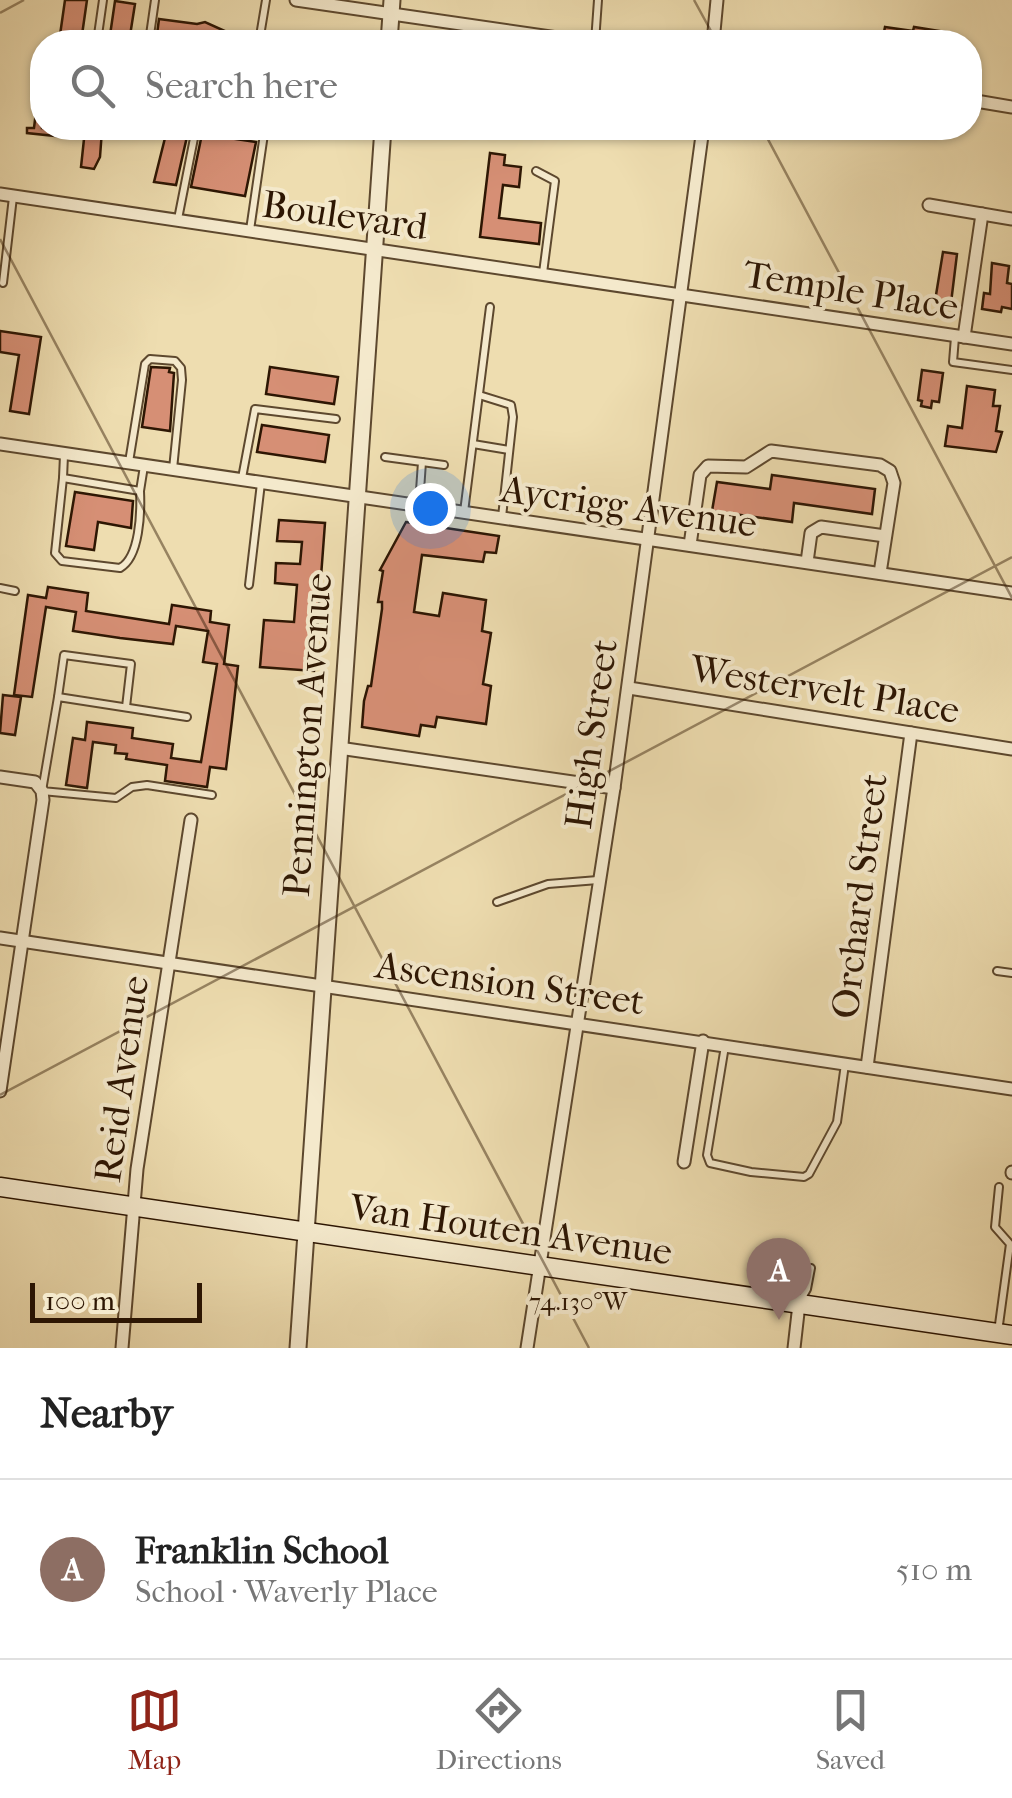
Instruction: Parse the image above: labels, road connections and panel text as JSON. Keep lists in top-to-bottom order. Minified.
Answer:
{"streets":{"main road":["Van Houten Avenue"],"street":["Boulevard","Temple Place","Aycrigg Avenue","Westervelt Place","High Street","Pennington Avenue","Orchard Street","Ascension Street","Reid Avenue"]},"crossings":[["Boulevard","Temple Place"],["Boulevard","High Street"],["Boulevard","Pennington Avenue"],["Temple Place","High Street"],["Aycrigg Avenue","High Street"],["Aycrigg Avenue","Pennington Avenue"],["Westervelt Place","High Street"],["Westervelt Place","Orchard Street"],["High Street","Ascension Street"],["High Street","Van Houten Avenue"],["Pennington Avenue","Ascension Street"],["Pennington Avenue","Van Houten Avenue"],["Orchard Street","Ascension Street"],["Ascension Street","Reid Avenue"],["Reid Avenue","Van Houten Avenue"]],"scale_bar":"100 m","page":{"search":"Search here","pins":"A","scale":"100 m","heading":"Nearby","list":[{"mark":"A","name":"Franklin School","note":"School · Waverly Place","value":"510 m"}],"nav":["Map","Directions","Saved"]},"coordinates":["74.130°W"]}
